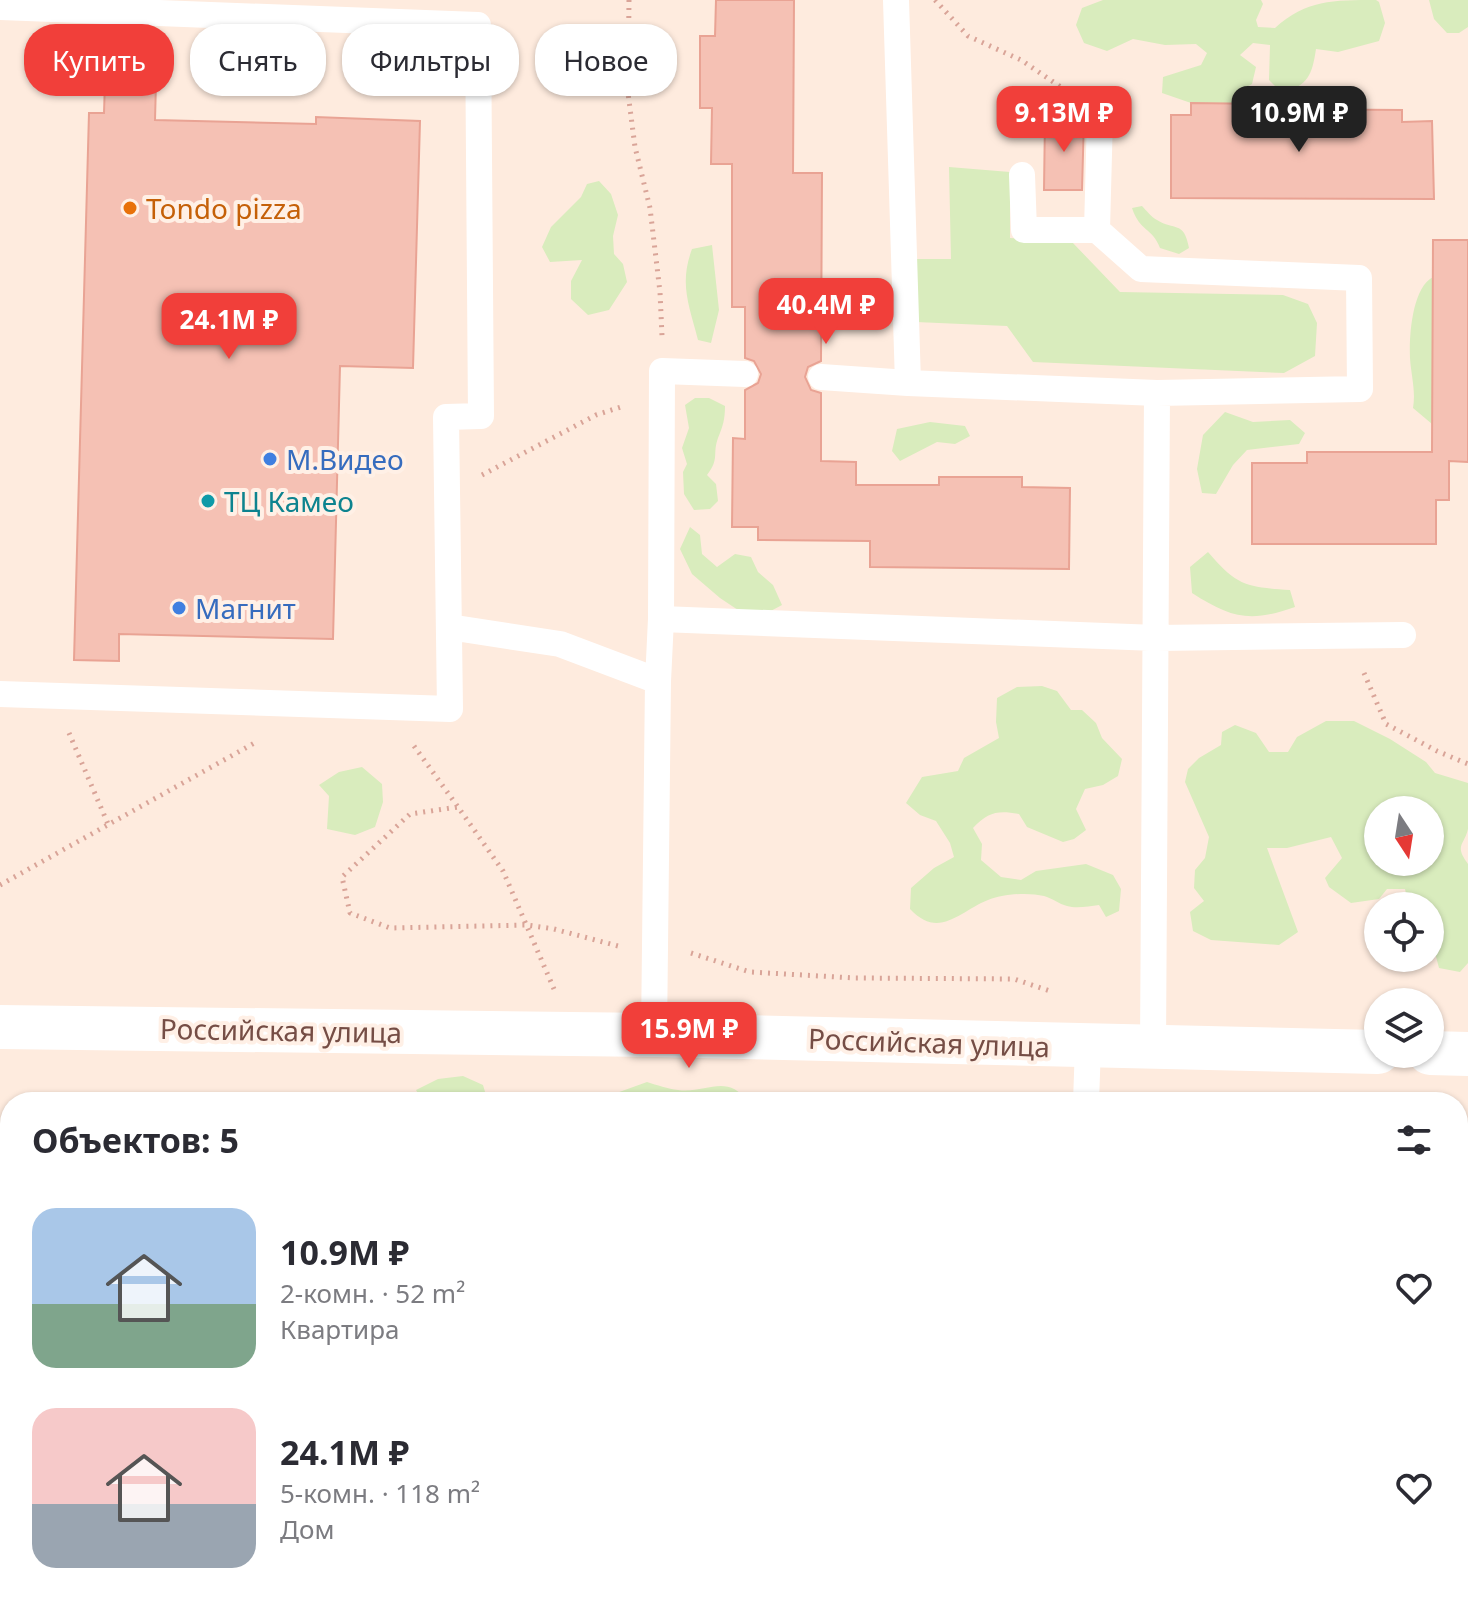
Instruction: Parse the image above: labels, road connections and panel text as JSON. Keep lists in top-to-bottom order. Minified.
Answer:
{"streets":{"street":["Российская улица"]},"places":["Tondo pizza","М.Видео","ТЦ Камео","Магнит"],"north":"bottom","page":{"chip":["Купить","Снять","Фильтры","Новое"],"price":["9.13M ₽","10.9M ₽","40.4M ₽","24.1M ₽","15.9M ₽"],"heading":"Объектов: 5","list":[{"name":"10.9M ₽","note":"2-комн. · 52 m² · Квартира"},{"name":"24.1M ₽","note":"5-комн. · 118 m² · Дом"}]}}
